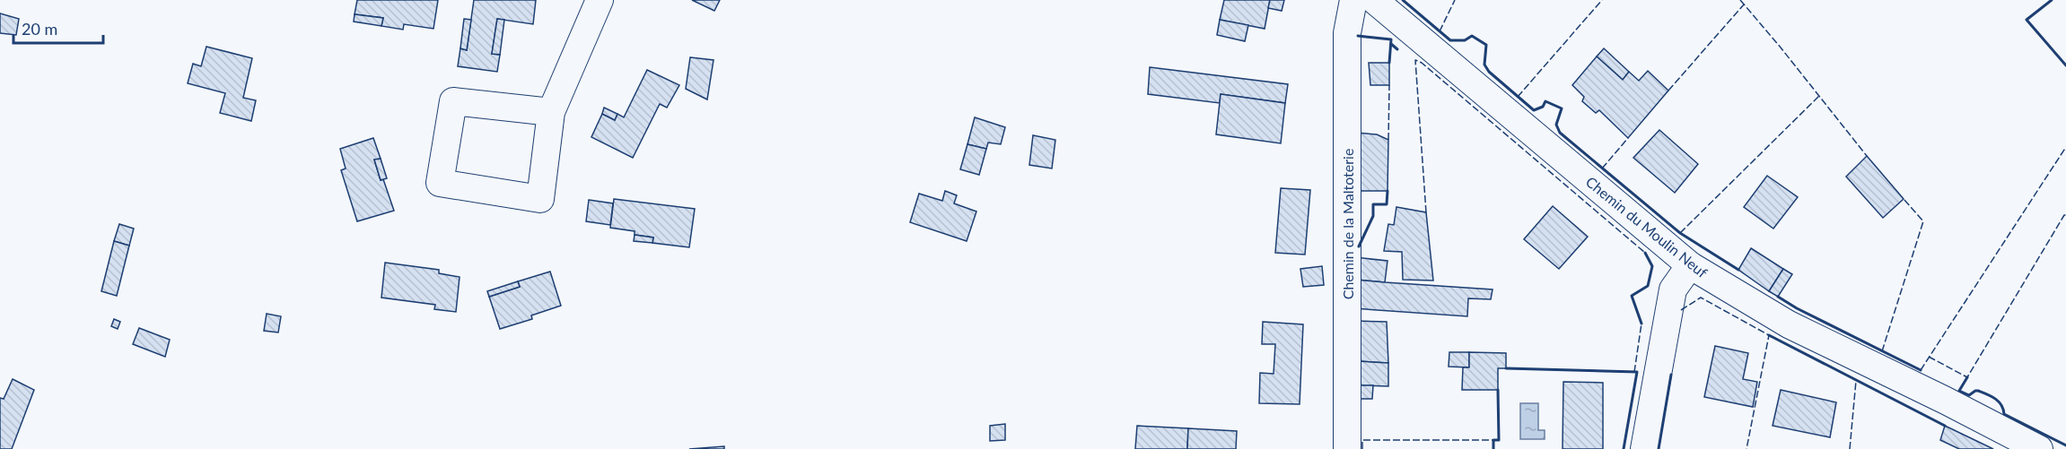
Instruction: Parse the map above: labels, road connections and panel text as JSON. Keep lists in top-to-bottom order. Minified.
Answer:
{"streets":{"street":["Chemin de la Maltoterie","Chemin du Moulin Neuf"]},"scale_bar":"20 m"}
